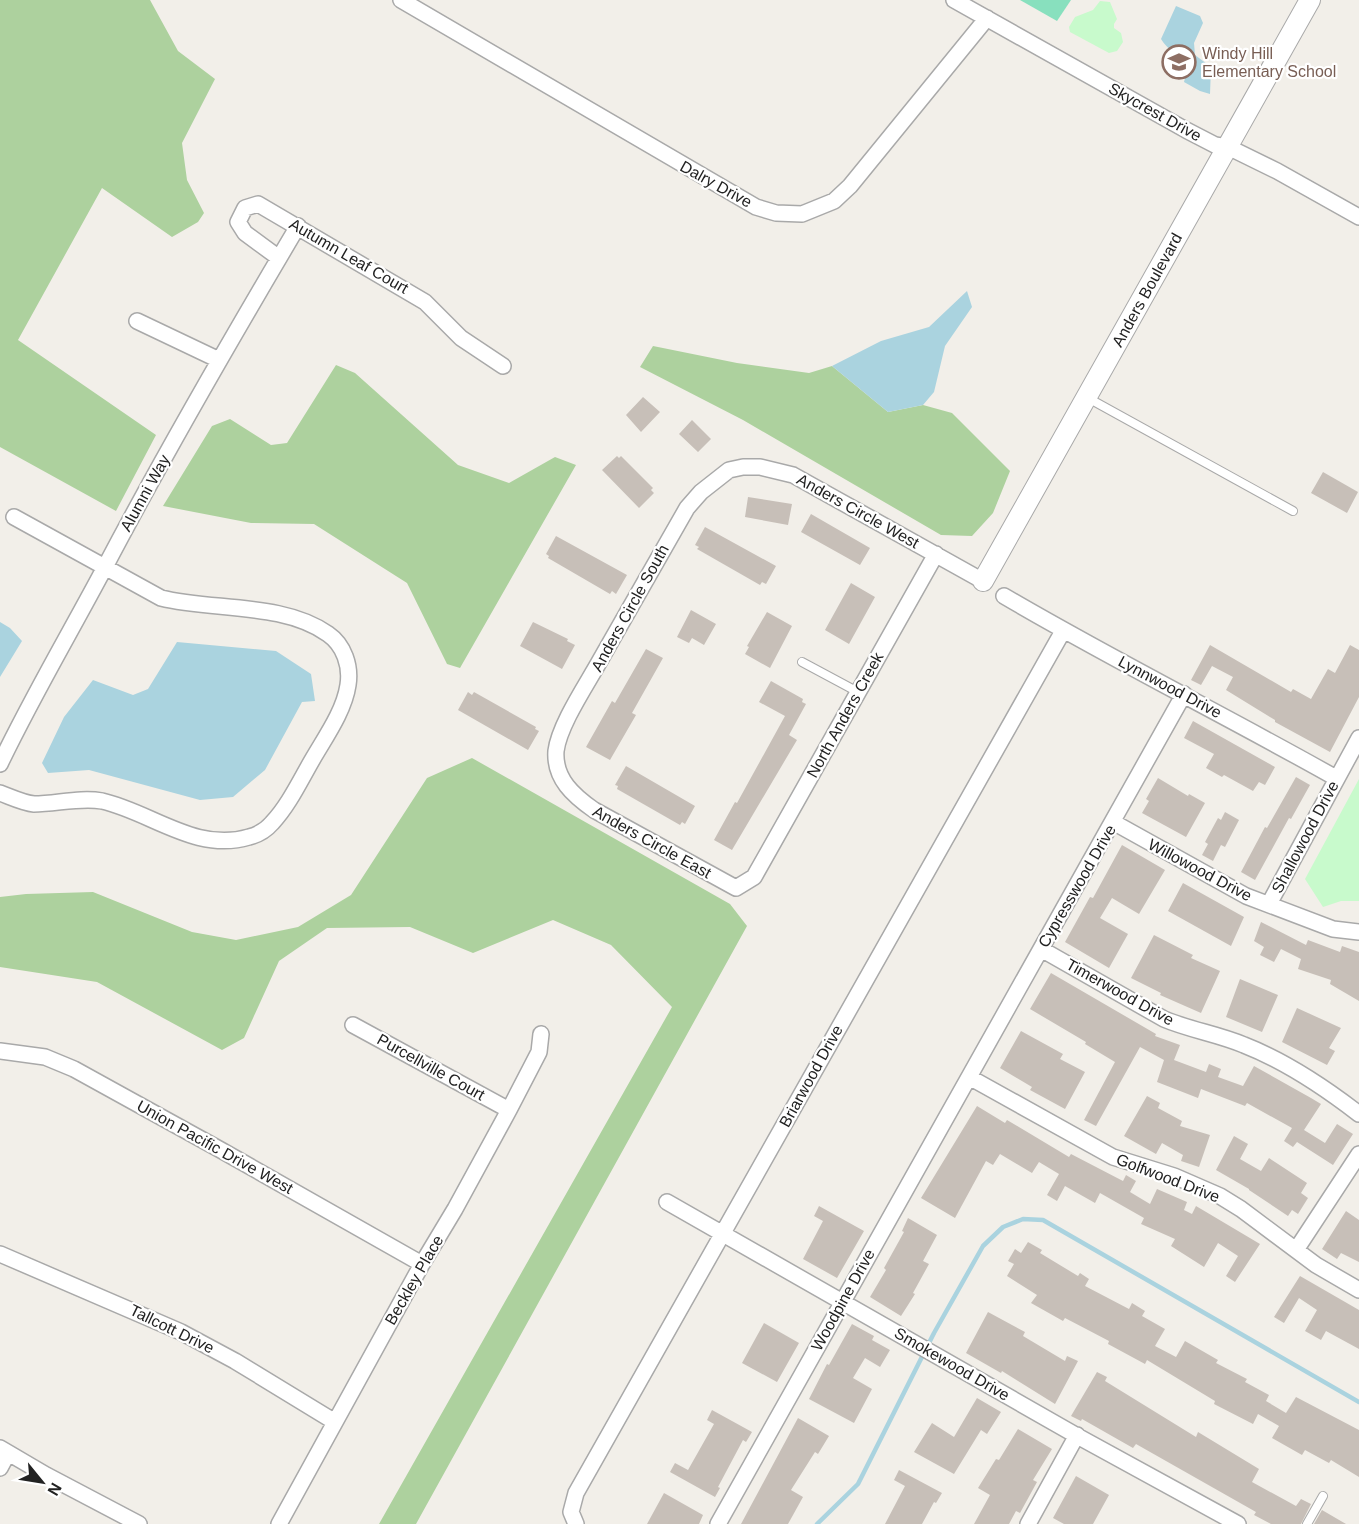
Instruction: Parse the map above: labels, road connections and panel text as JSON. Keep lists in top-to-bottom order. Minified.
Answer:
{"streets":{"street":["Skycrest Drive","Dalry Drive","Autumn Leaf Court","Anders Boulevard","Alumni Way","Anders Circle West","Anders Circle South","Lynnwood Drive","North Anders Creek","Shallowood Drive","Anders Circle East","Willowood Drive","Cypresswood Drive","Timerwood Drive","Purcellville Court","Briarwood Drive","Union Pacific Drive West","Golfwood Drive","Beckley Place","Woodpine Drive","Tallcott Drive","Smokewood Drive"]},"crossings":[["Skycrest Drive","Dalry Drive"],["Skycrest Drive","Anders Boulevard"],["Autumn Leaf Court","Alumni Way"],["Anders Boulevard","Anders Circle West"],["Anders Circle West","Anders Circle South"],["Anders Circle West","North Anders Creek"],["Anders Circle South","Anders Circle East"],["Lynnwood Drive","Shallowood Drive"],["Lynnwood Drive","Cypresswood Drive"],["Lynnwood Drive","Briarwood Drive"],["North Anders Creek","Anders Circle East"],["Shallowood Drive","Willowood Drive"],["Willowood Drive","Cypresswood Drive"],["Cypresswood Drive","Timerwood Drive"],["Cypresswood Drive","Golfwood Drive"],["Cypresswood Drive","Woodpine Drive"],["Purcellville Court","Beckley Place"],["Briarwood Drive","Smokewood Drive"],["Union Pacific Drive West","Beckley Place"],["Golfwood Drive","Woodpine Drive"],["Beckley Place","Tallcott Drive"],["Woodpine Drive","Smokewood Drive"]],"places":{"school or university":["Windy Hill Elementary School"]},"north":"bottom right"}
